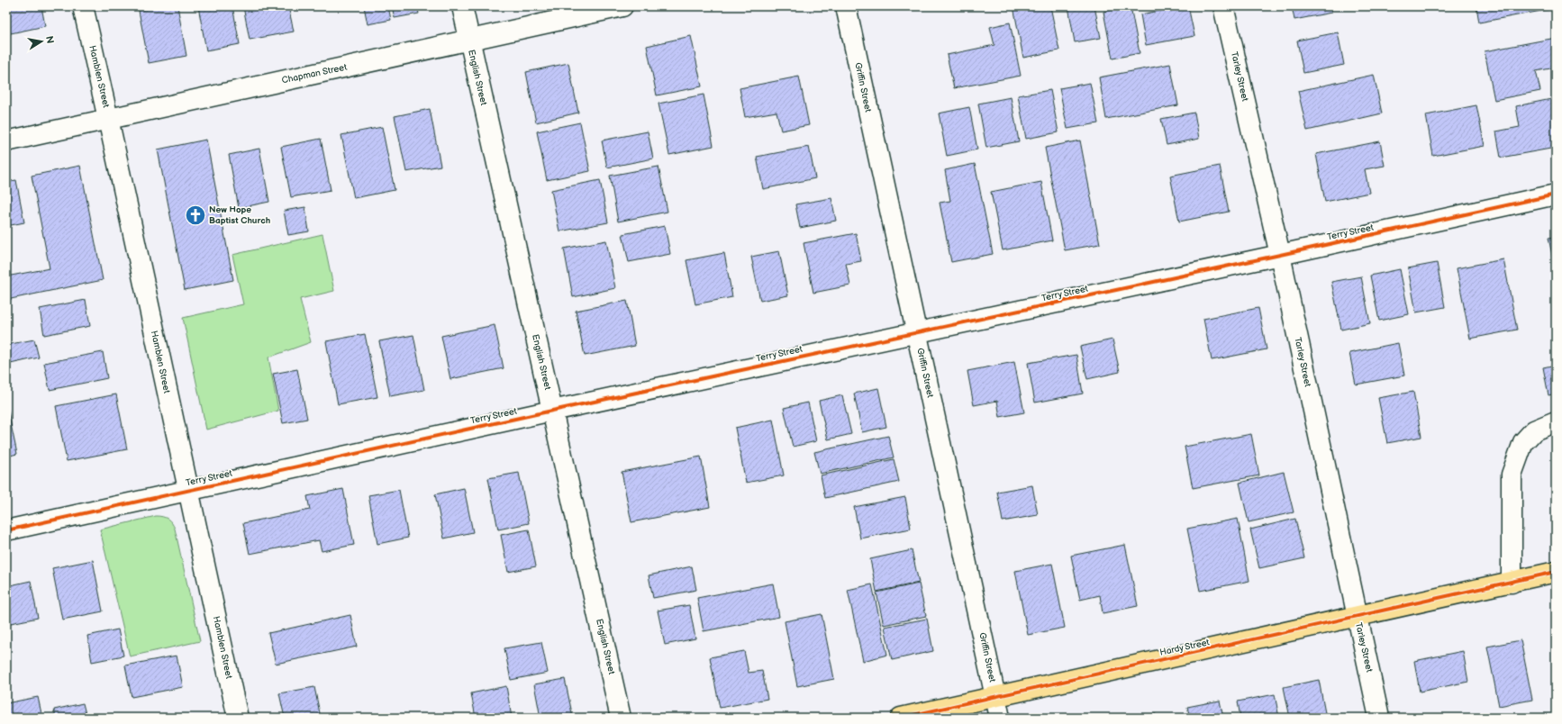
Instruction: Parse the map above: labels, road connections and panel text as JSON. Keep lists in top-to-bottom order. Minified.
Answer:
{"streets":{"main road":["Hardy Street"],"street":["Chapman Street","Hamblen Street","Tarley Street","English Street","Griffin Street","Terry Street"]},"crossings":[["Chapman Street","Hamblen Street"],["Chapman Street","English Street"],["Hamblen Street","Terry Street"],["Tarley Street","Terry Street"],["Tarley Street","Hardy Street"],["English Street","Terry Street"],["Griffin Street","Terry Street"],["Griffin Street","Hardy Street"]],"places":{"church":["New Hope Baptist Church"]},"north":"right"}
